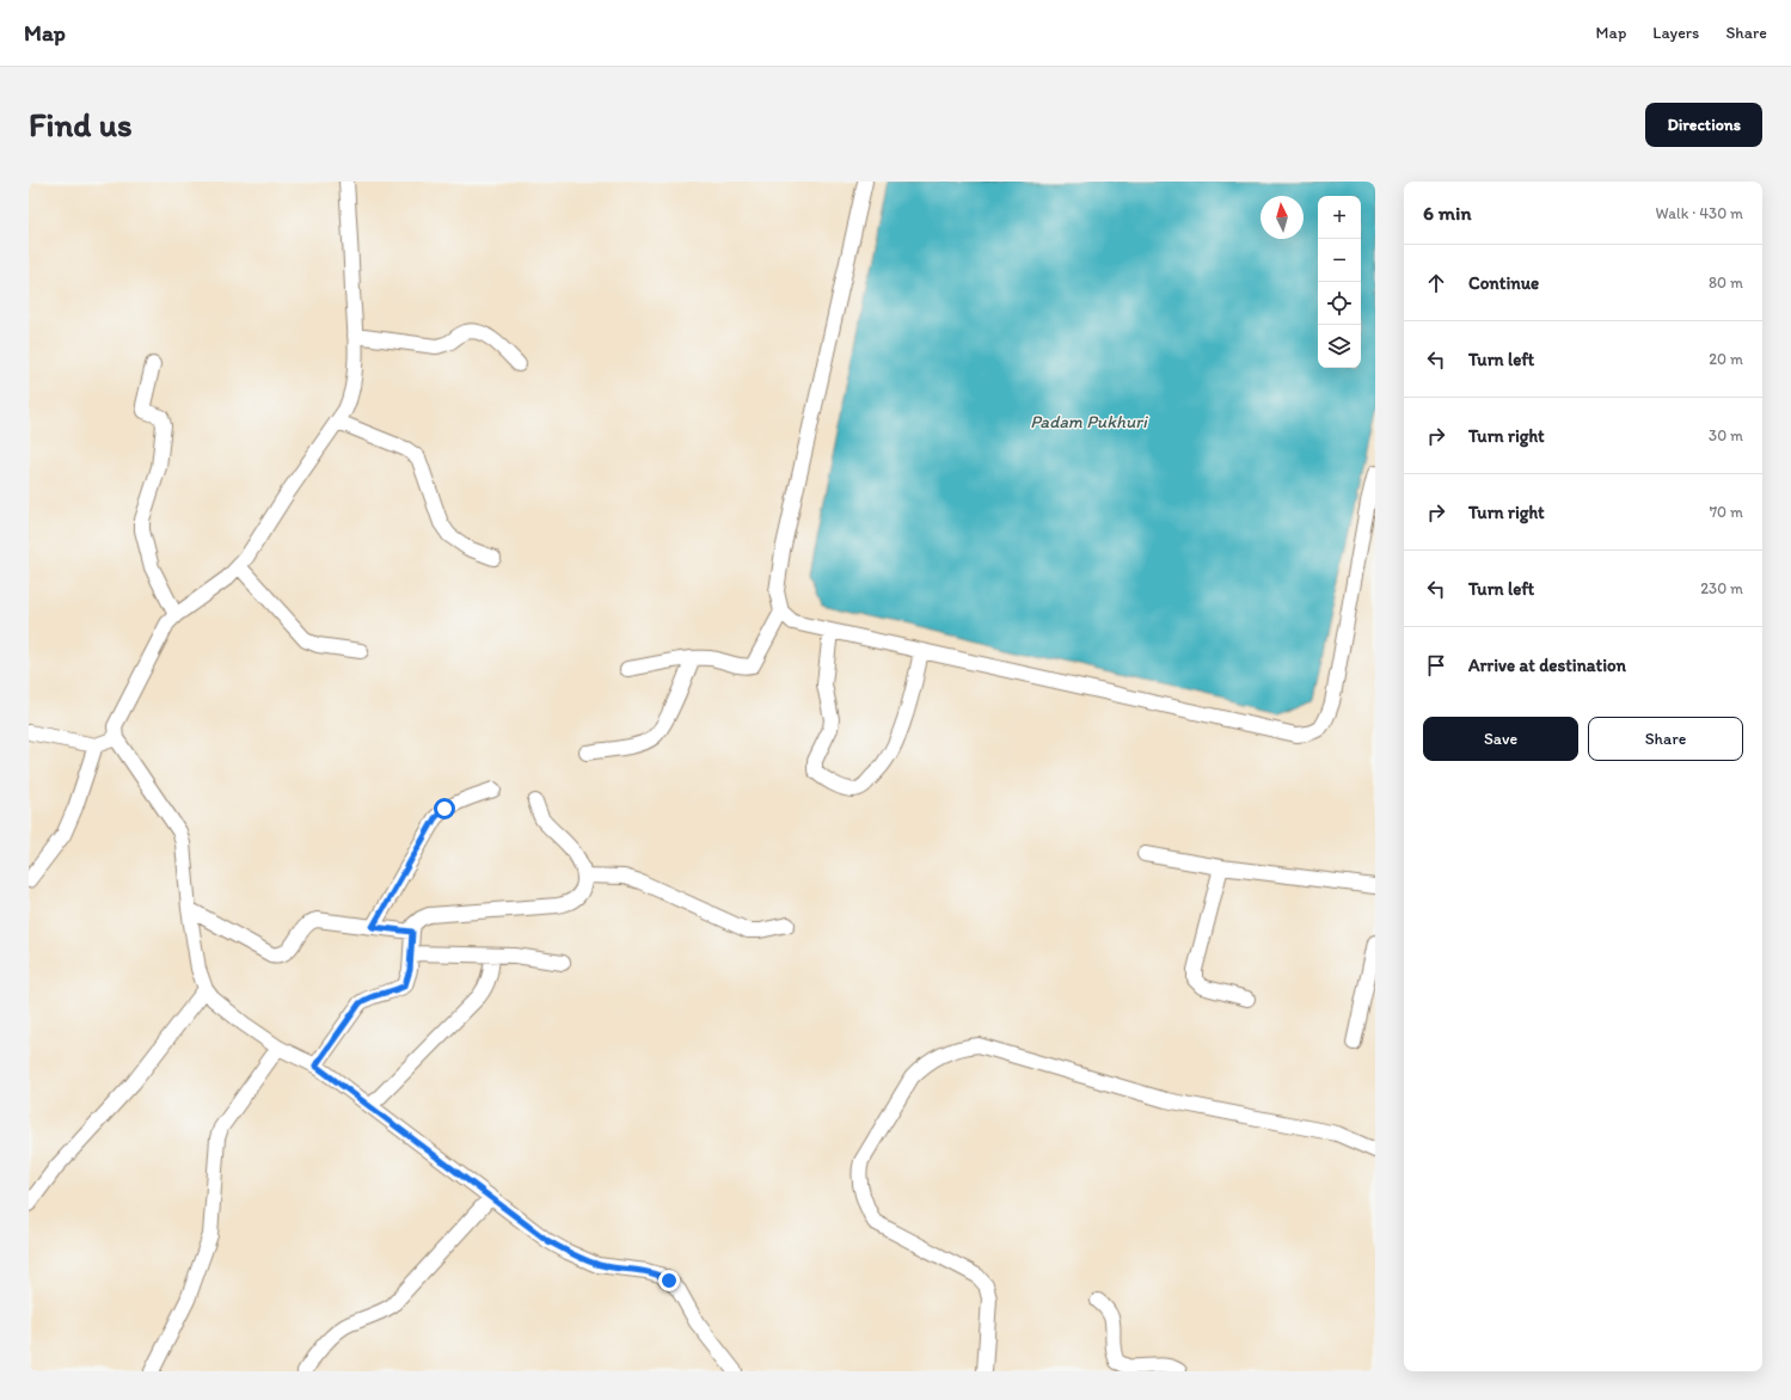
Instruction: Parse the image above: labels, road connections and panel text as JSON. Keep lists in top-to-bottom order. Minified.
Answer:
{"water":["Padam Pukhuri"],"north":"top","page":{"header":"Map","nav":["Map","Layers","Share"],"buttons":["Directions",["Save","Share"]],"title":"Find us","heading":["6 min","Walk · 430 m"],"map_buttons":["+","−"],"list":[["Continue","80 m"],["Turn left","20 m"],["Turn right","30 m"],["Turn right","70 m"],["Turn left","230 m"],"Arrive at destination"]}}
